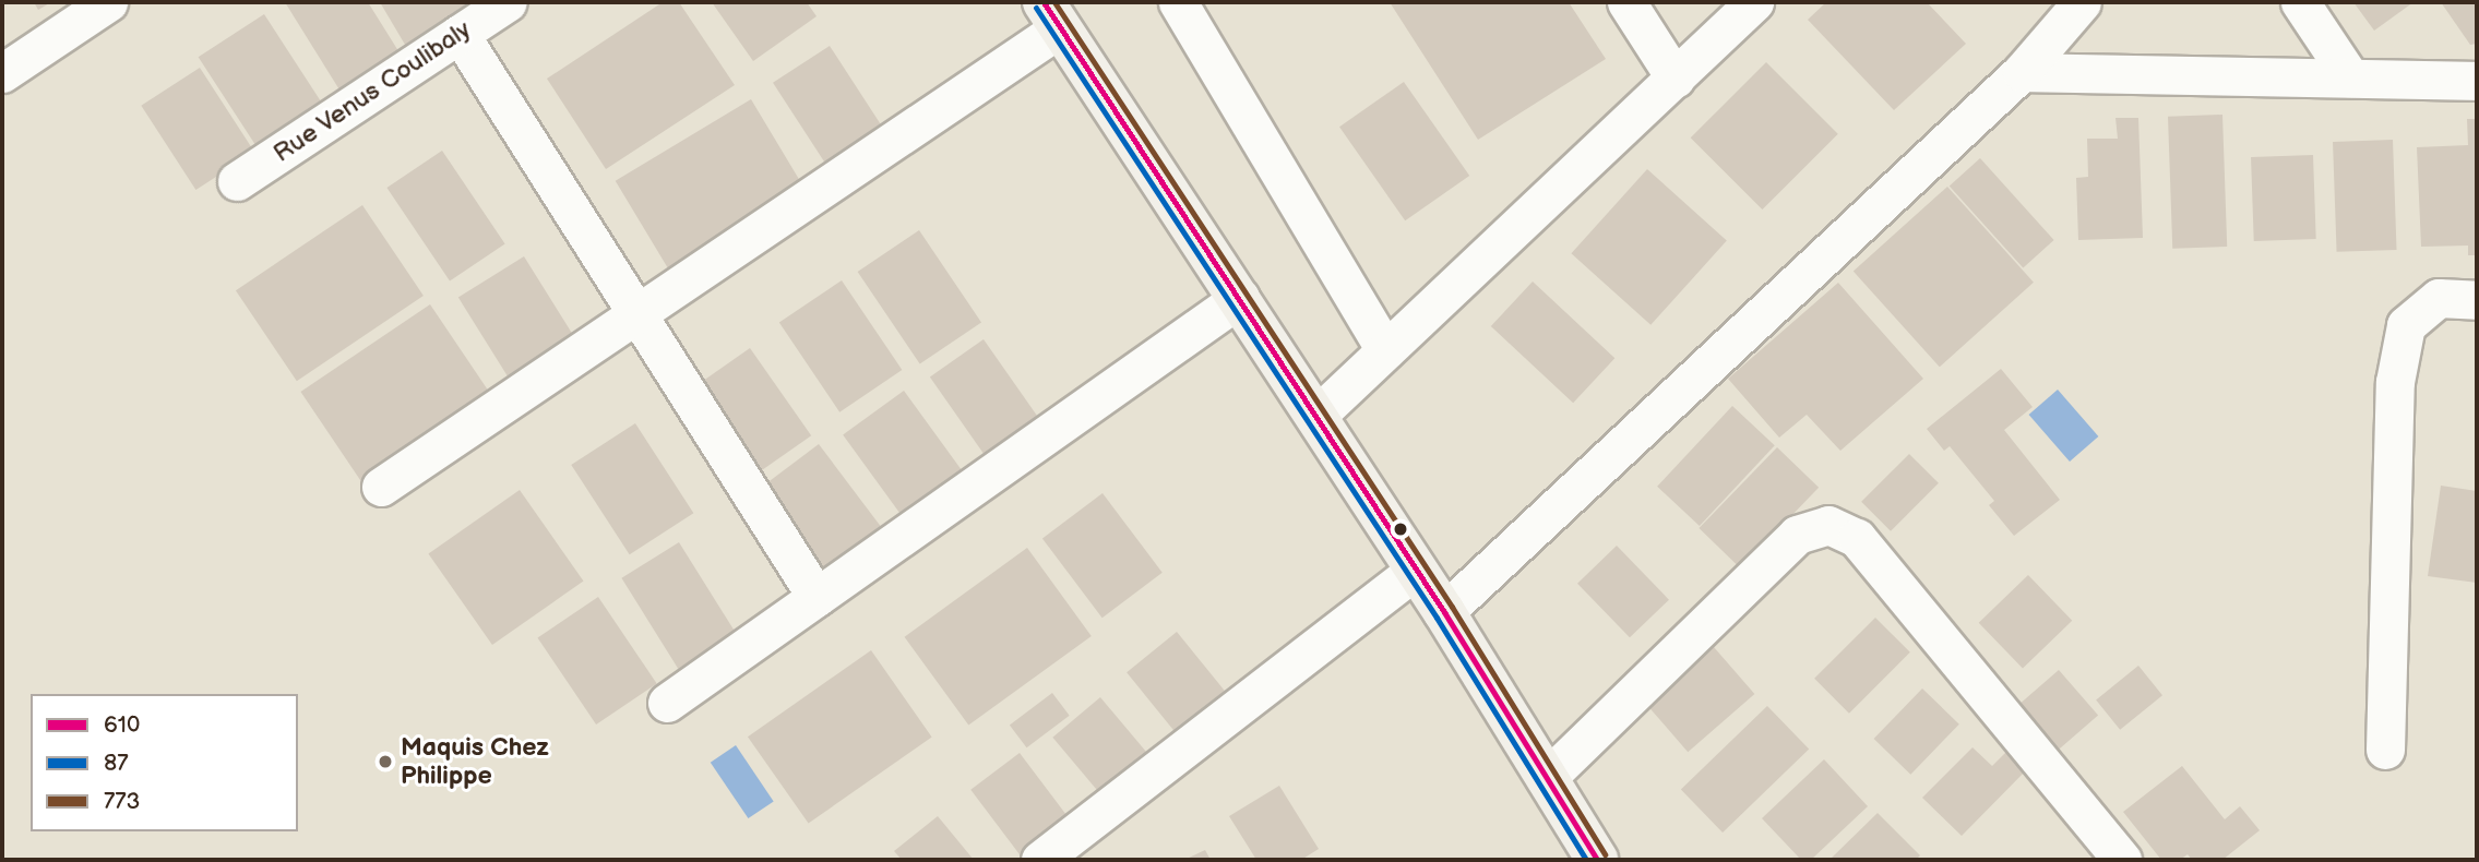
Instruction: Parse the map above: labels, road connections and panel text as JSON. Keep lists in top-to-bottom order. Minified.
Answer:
{"streets":{"street":["Rue Venus Coulibaly"]},"places":["Maquis Chez Philippe"],"lines":["transit line 610","transit line 773","transit line 87"],"legend":["610","87","773"]}
